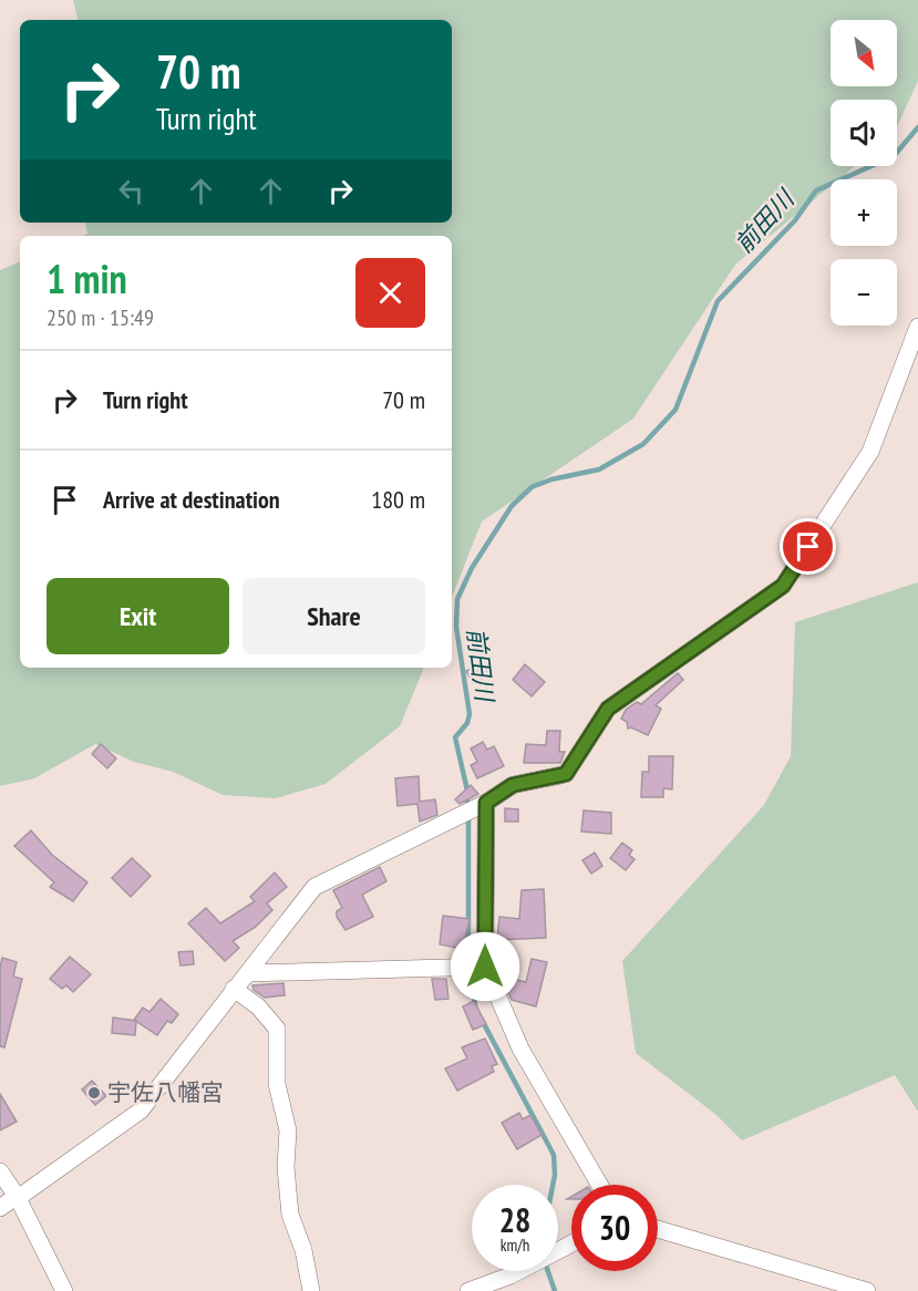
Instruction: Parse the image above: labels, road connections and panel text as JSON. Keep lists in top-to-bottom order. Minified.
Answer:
{"water":["前田川"],"places":["宇佐八幡宮"],"north":"bottom right","page":{"map_buttons":["+","−"],"turn":["70 m","Turn right"],"heading":["1 min","250 m · 15:49"],"list":[{"name":"Turn right","value":"70 m"},{"name":"Arrive at destination","value":"180 m"}],"buttons":["Exit","Share"],"speed":"28 km/h","limit":"30"}}
